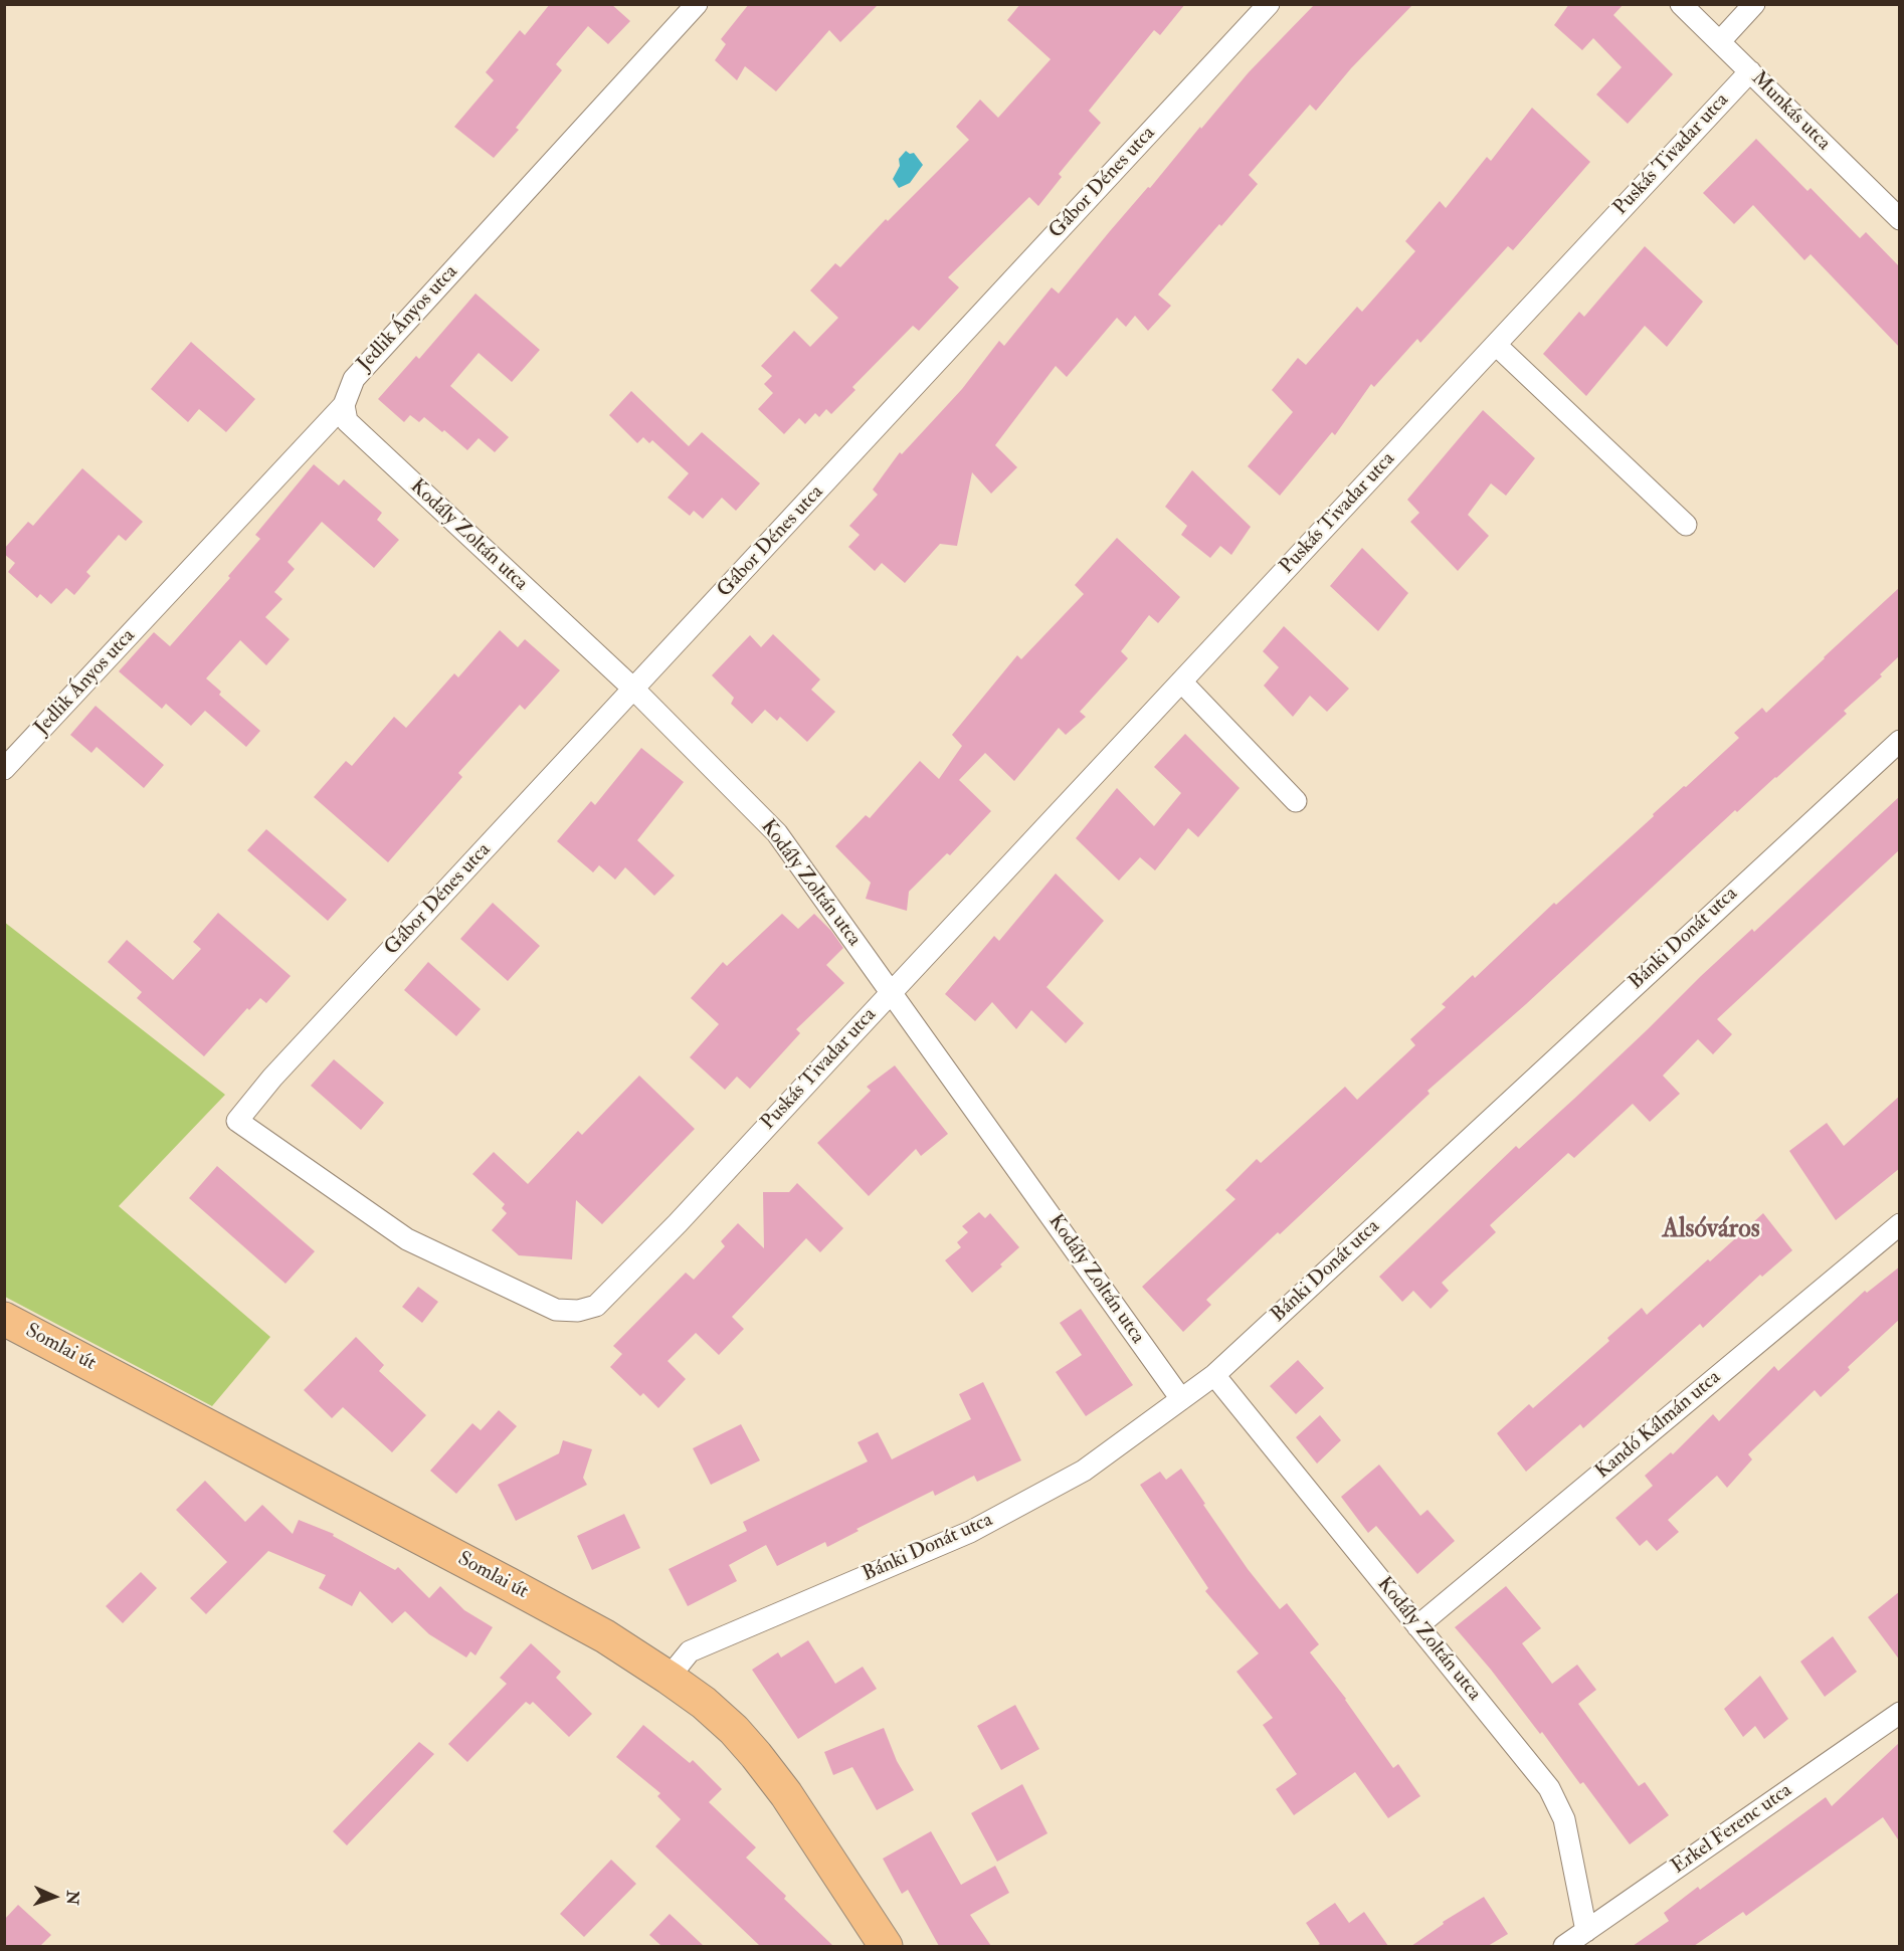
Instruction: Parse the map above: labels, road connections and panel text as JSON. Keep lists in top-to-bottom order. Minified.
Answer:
{"streets":{"main road":["Somlai út"],"street":["Munkás utca","Puskás Tivadar utca","Gábor Dénes utca","Jedlik Ányos utca","Kodály Zoltán utca","Bánki Donát utca","Kandó Kálmán utca","Erkel Ferenc utca"]},"crossings":[["Munkás utca","Puskás Tivadar utca"],["Puskás Tivadar utca","Gábor Dénes utca"],["Puskás Tivadar utca","Kodály Zoltán utca"],["Gábor Dénes utca","Kodály Zoltán utca"],["Jedlik Ányos utca","Kodály Zoltán utca"],["Kodály Zoltán utca","Bánki Donát utca"],["Kodály Zoltán utca","Kandó Kálmán utca"],["Kodály Zoltán utca","Erkel Ferenc utca"],["Bánki Donát utca","Somlai út"]],"districts":["Alsóváros"],"north":"right"}
